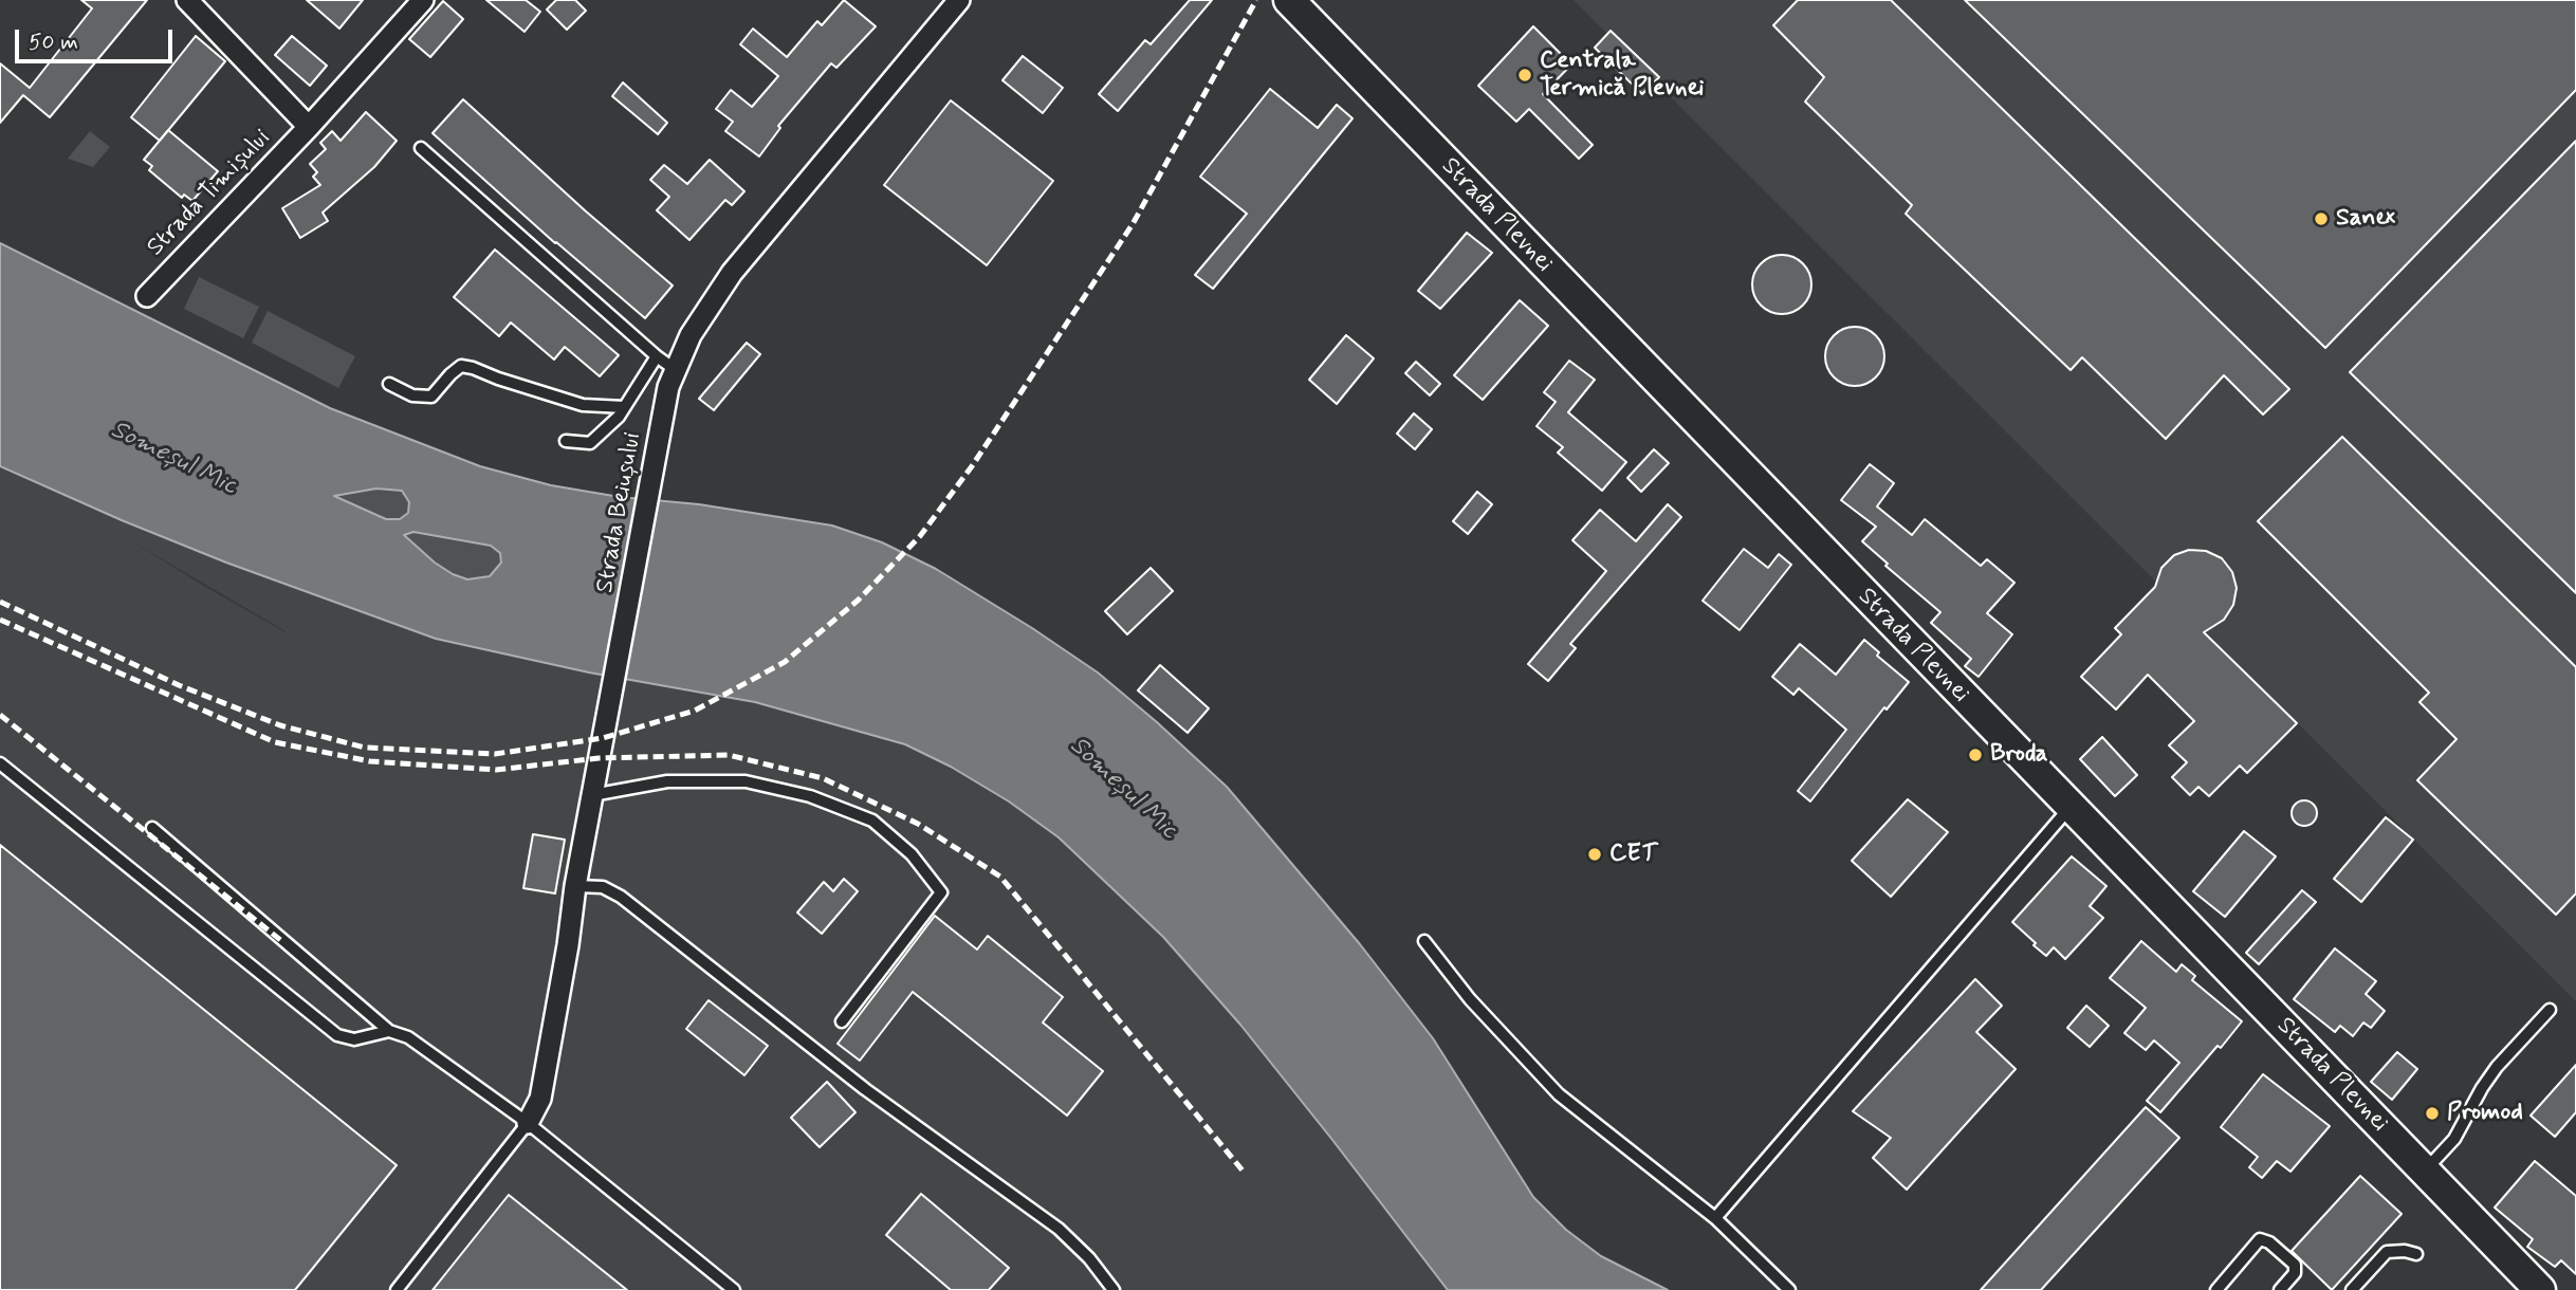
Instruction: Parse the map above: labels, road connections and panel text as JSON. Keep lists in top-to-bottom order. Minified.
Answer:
{"streets":{"main road":["Strada Plevnei"],"street":["Strada Timișului","Strada Beiușului"]},"water":["Someșul Mic"],"places":["Centrala Termică Plevnei","Sanex","Broda","CET","Promod"],"scale_bar":"50 m"}
